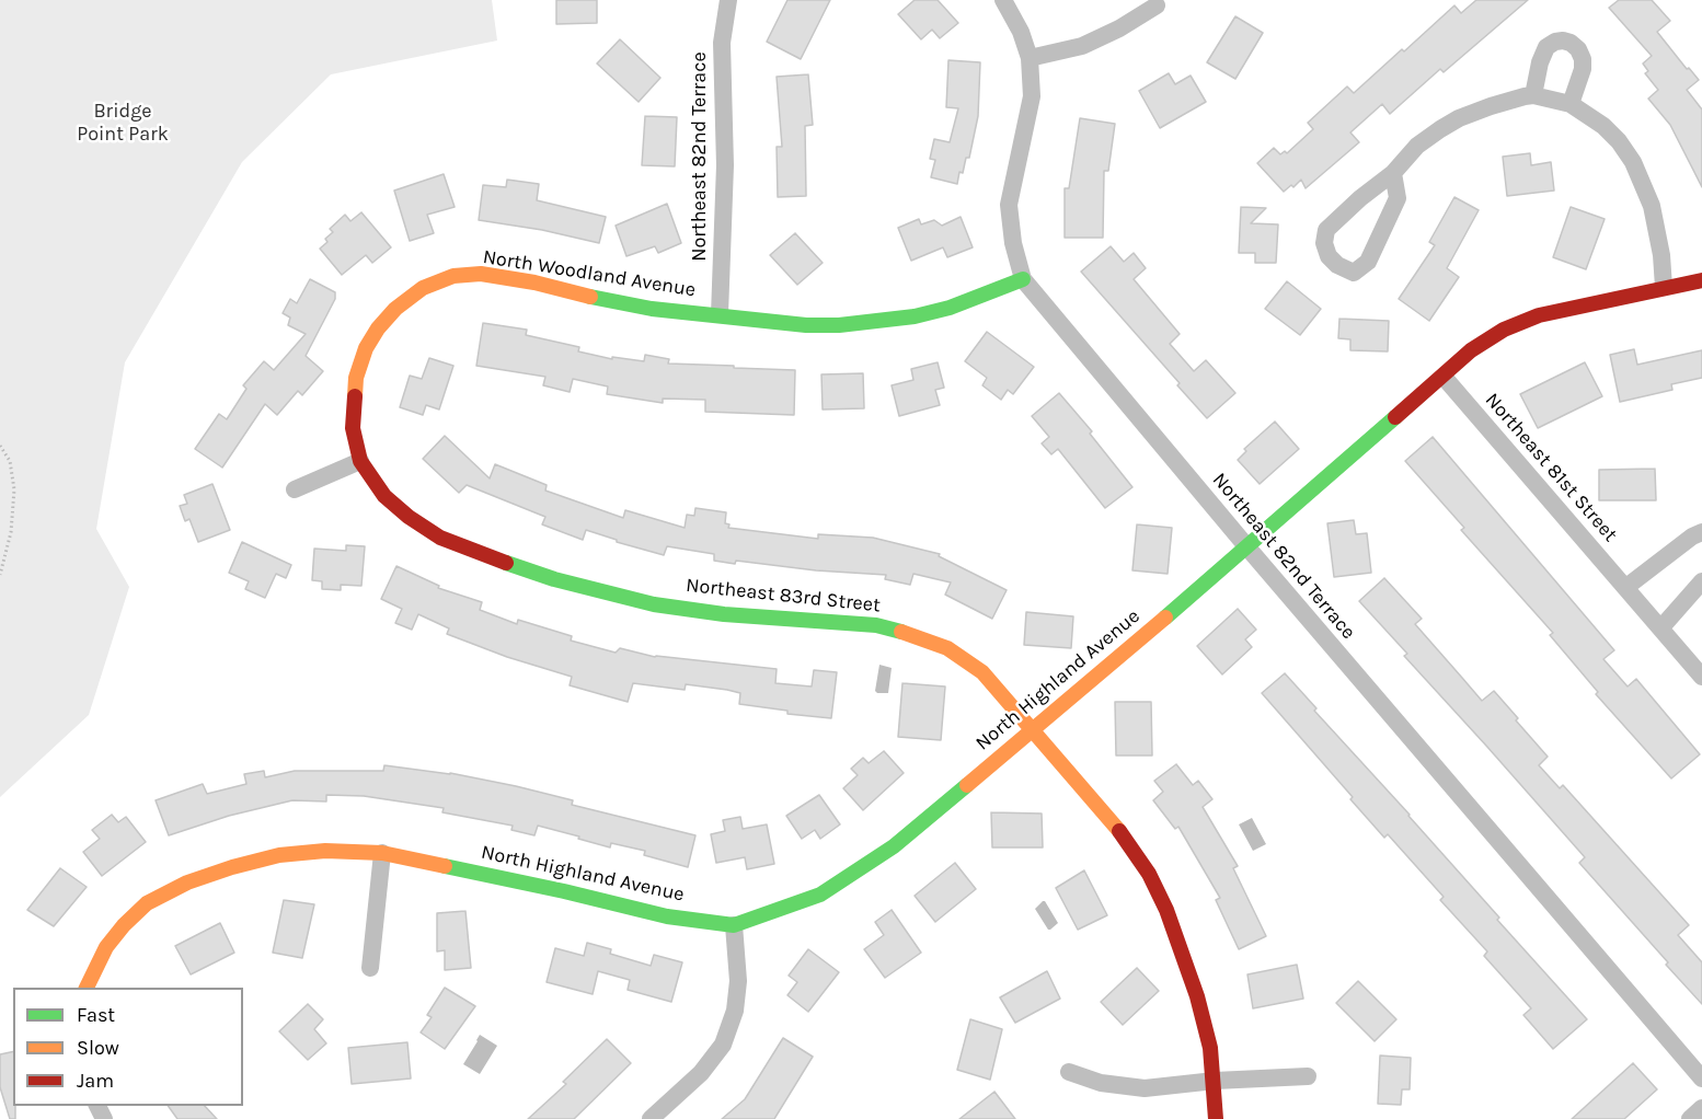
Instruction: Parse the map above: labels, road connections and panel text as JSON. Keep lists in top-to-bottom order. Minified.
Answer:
{"streets":{"street":["Northeast 82nd Terrace","North Woodland Avenue","Northeast 81st Street","Northeast 83rd Street","North Highland Avenue"]},"crossings":[["Northeast 82nd Terrace","North Woodland Avenue"],["Northeast 82nd Terrace","North Highland Avenue"],["North Woodland Avenue","Northeast 83rd Street"],["Northeast 81st Street","North Highland Avenue"],["Northeast 83rd Street","North Highland Avenue"]],"parks":["Bridge Point Park"],"legend":["Fast","Slow","Jam"]}
